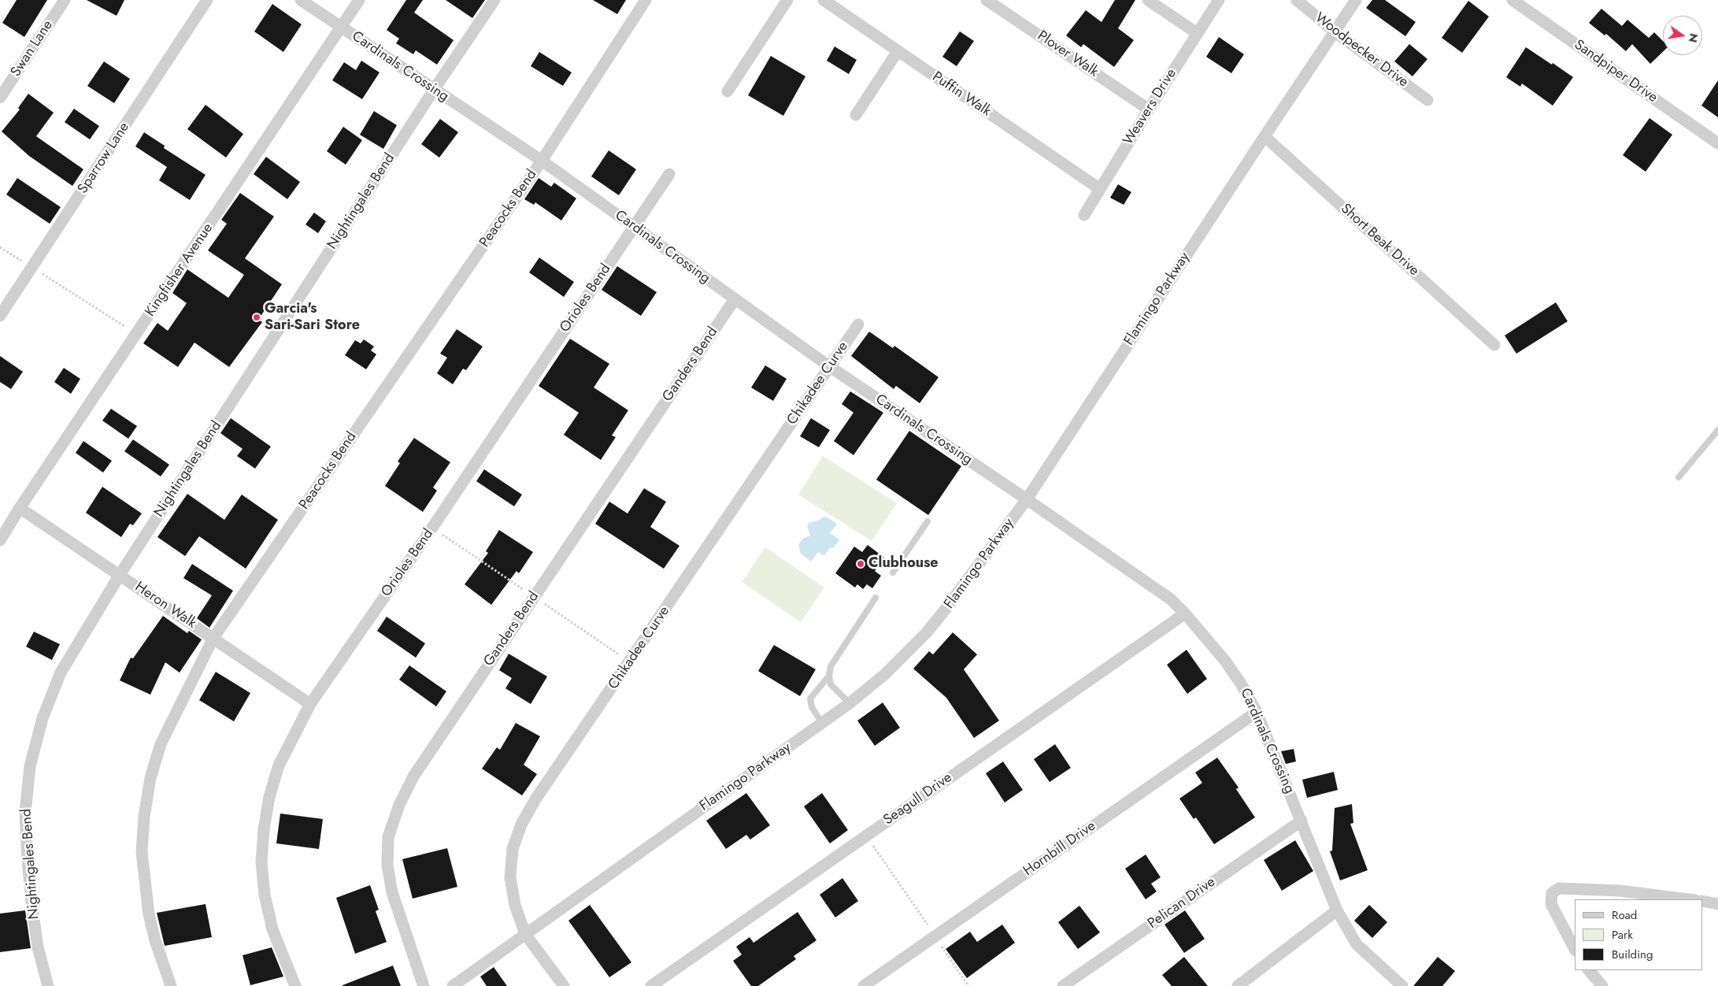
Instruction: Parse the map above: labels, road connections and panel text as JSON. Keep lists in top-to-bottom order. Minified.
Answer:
{"streets":{"street":["Swan Lane","Woodpecker Drive","Plover Walk","Cardinals Crossing","Sandpiper Drive","Puffin Walk","Weavers Drive","Sparrow Lane","Nightingales Bend","Peacocks Bend","Short Beak Drive","Kingfisher Avenue","Orioles Bend","Flamingo Parkway","Ganders Bend","Chikadee Curve","Heron Walk","Seagull Drive","Hornbill Drive","Pelican Drive"]},"crossings":[["Woodpecker Drive","Flamingo Parkway"],["Plover Walk","Weavers Drive"],["Cardinals Crossing","Nightingales Bend"],["Cardinals Crossing","Peacocks Bend"],["Cardinals Crossing","Kingfisher Avenue"],["Cardinals Crossing","Orioles Bend"],["Cardinals Crossing","Flamingo Parkway"],["Cardinals Crossing","Ganders Bend"],["Cardinals Crossing","Chikadee Curve"],["Cardinals Crossing","Seagull Drive"],["Cardinals Crossing","Hornbill Drive"],["Cardinals Crossing","Pelican Drive"],["Puffin Walk","Weavers Drive"],["Nightingales Bend","Heron Walk"],["Peacocks Bend","Heron Walk"],["Short Beak Drive","Flamingo Parkway"],["Kingfisher Avenue","Heron Walk"],["Orioles Bend","Heron Walk"],["Flamingo Parkway","Chikadee Curve"]],"places":["Garcia's Sari-Sari Store","Clubhouse"],"legend":["Road","Park","Building"],"north":"right"}
